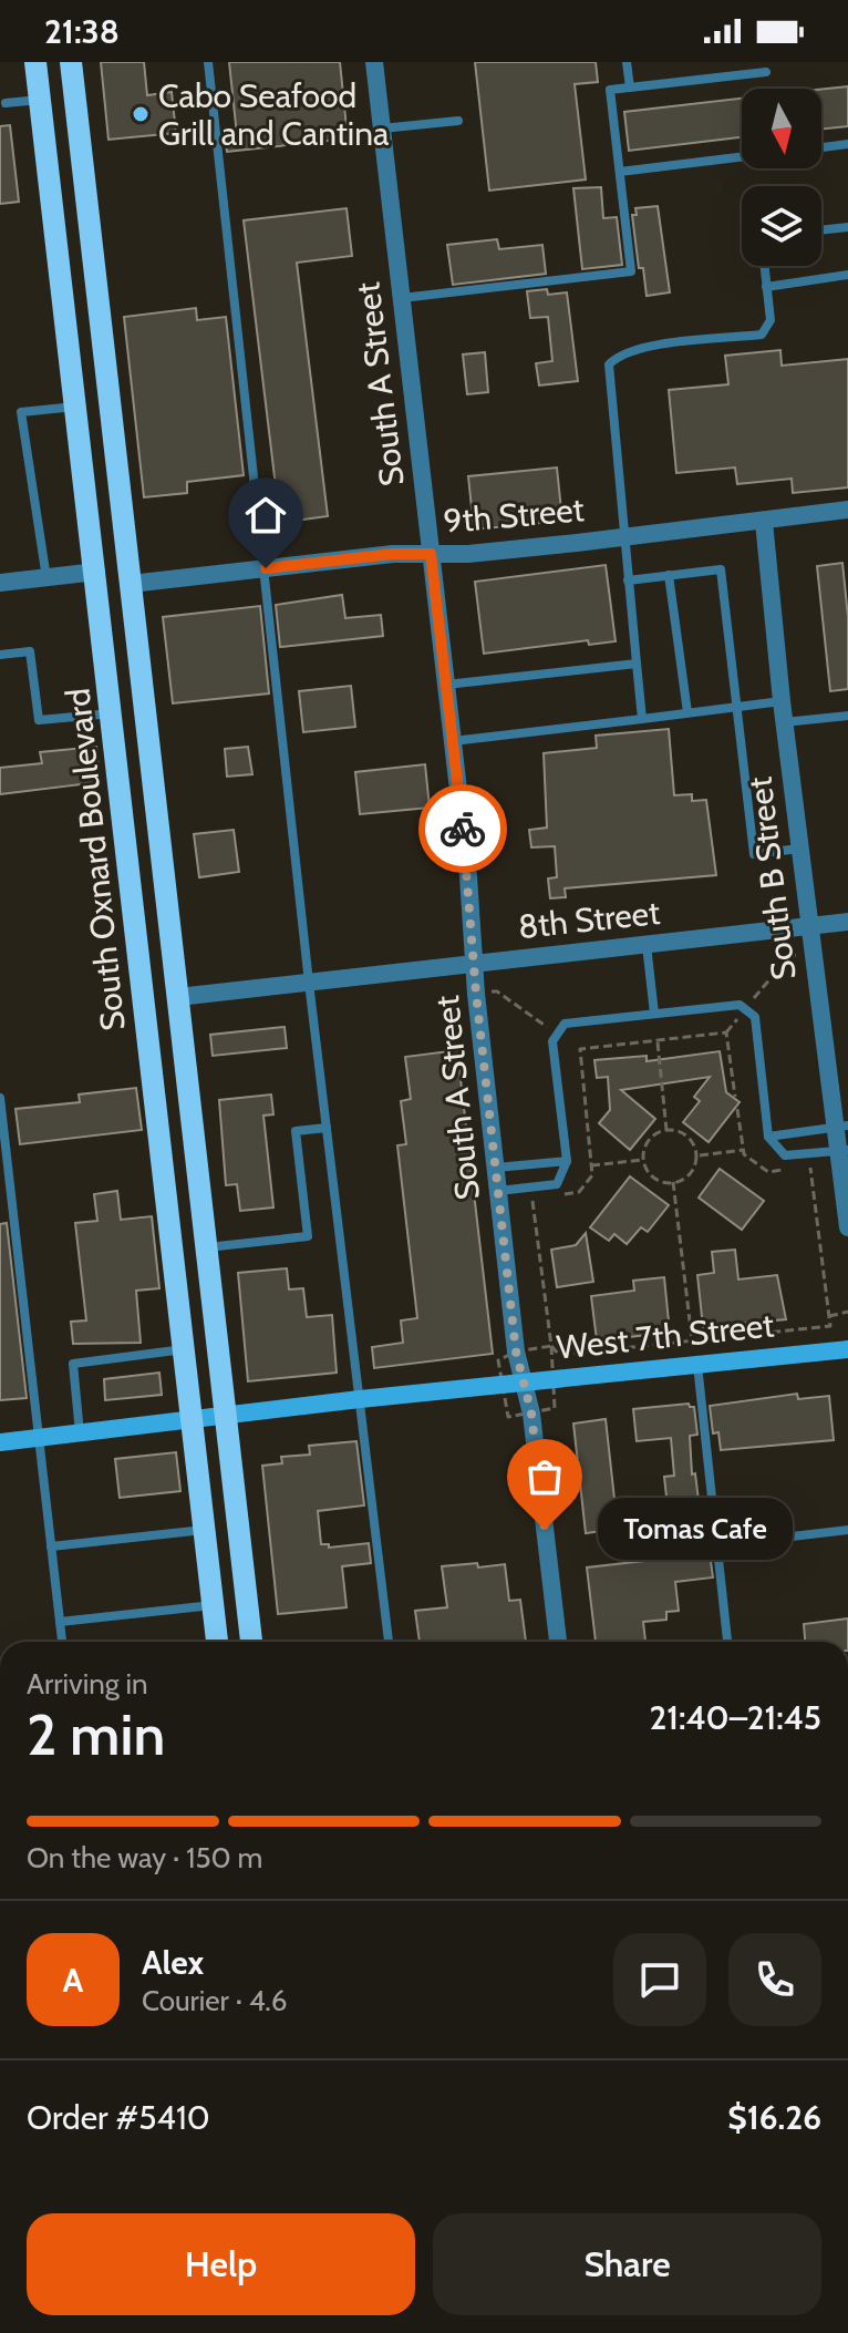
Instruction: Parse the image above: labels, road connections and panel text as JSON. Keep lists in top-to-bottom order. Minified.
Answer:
{"streets":{"main road":["South Oxnard Boulevard"],"street":["South A Street","9th Street","South B Street","8th Street","West 7th Street"]},"crossings":[["South A Street","9th Street"],["South A Street","8th Street"],["South A Street","West 7th Street"],["9th Street","South Oxnard Boulevard"],["9th Street","South B Street"],["South Oxnard Boulevard","8th Street"],["South Oxnard Boulevard","West 7th Street"],["South B Street","8th Street"]],"places":["Cabo Seafood Grill and Cantina","Tomas Cafe"],"north":"bottom","page":{"status":"21:38","bubble":"Tomas Cafe","heading":["2 min","Arriving in","21:40–21:45"],"panel":["Alex","Courier · 4.6","Order #5410","$16.26"],"bar":"On the way · 150 m","round":"A","buttons":["Help","Share"]}}
